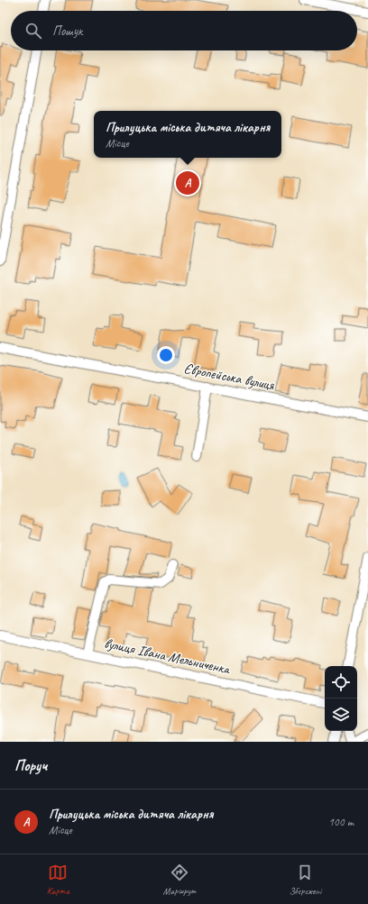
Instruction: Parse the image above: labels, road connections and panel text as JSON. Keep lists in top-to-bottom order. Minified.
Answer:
{"streets":{"street":["Європейська вулиця","вулиця Івана Мельниченка"]},"page":{"search":"Пошук","popup":["Прилуцька міська дитяча лікарня","Місце"],"pins":"A","heading":"Поруч","list":[{"mark":"A","name":"Прилуцька міська дитяча лікарня","note":"Місце","value":"100 m"}],"nav":["Карта","Маршрут","Збережені"]}}
